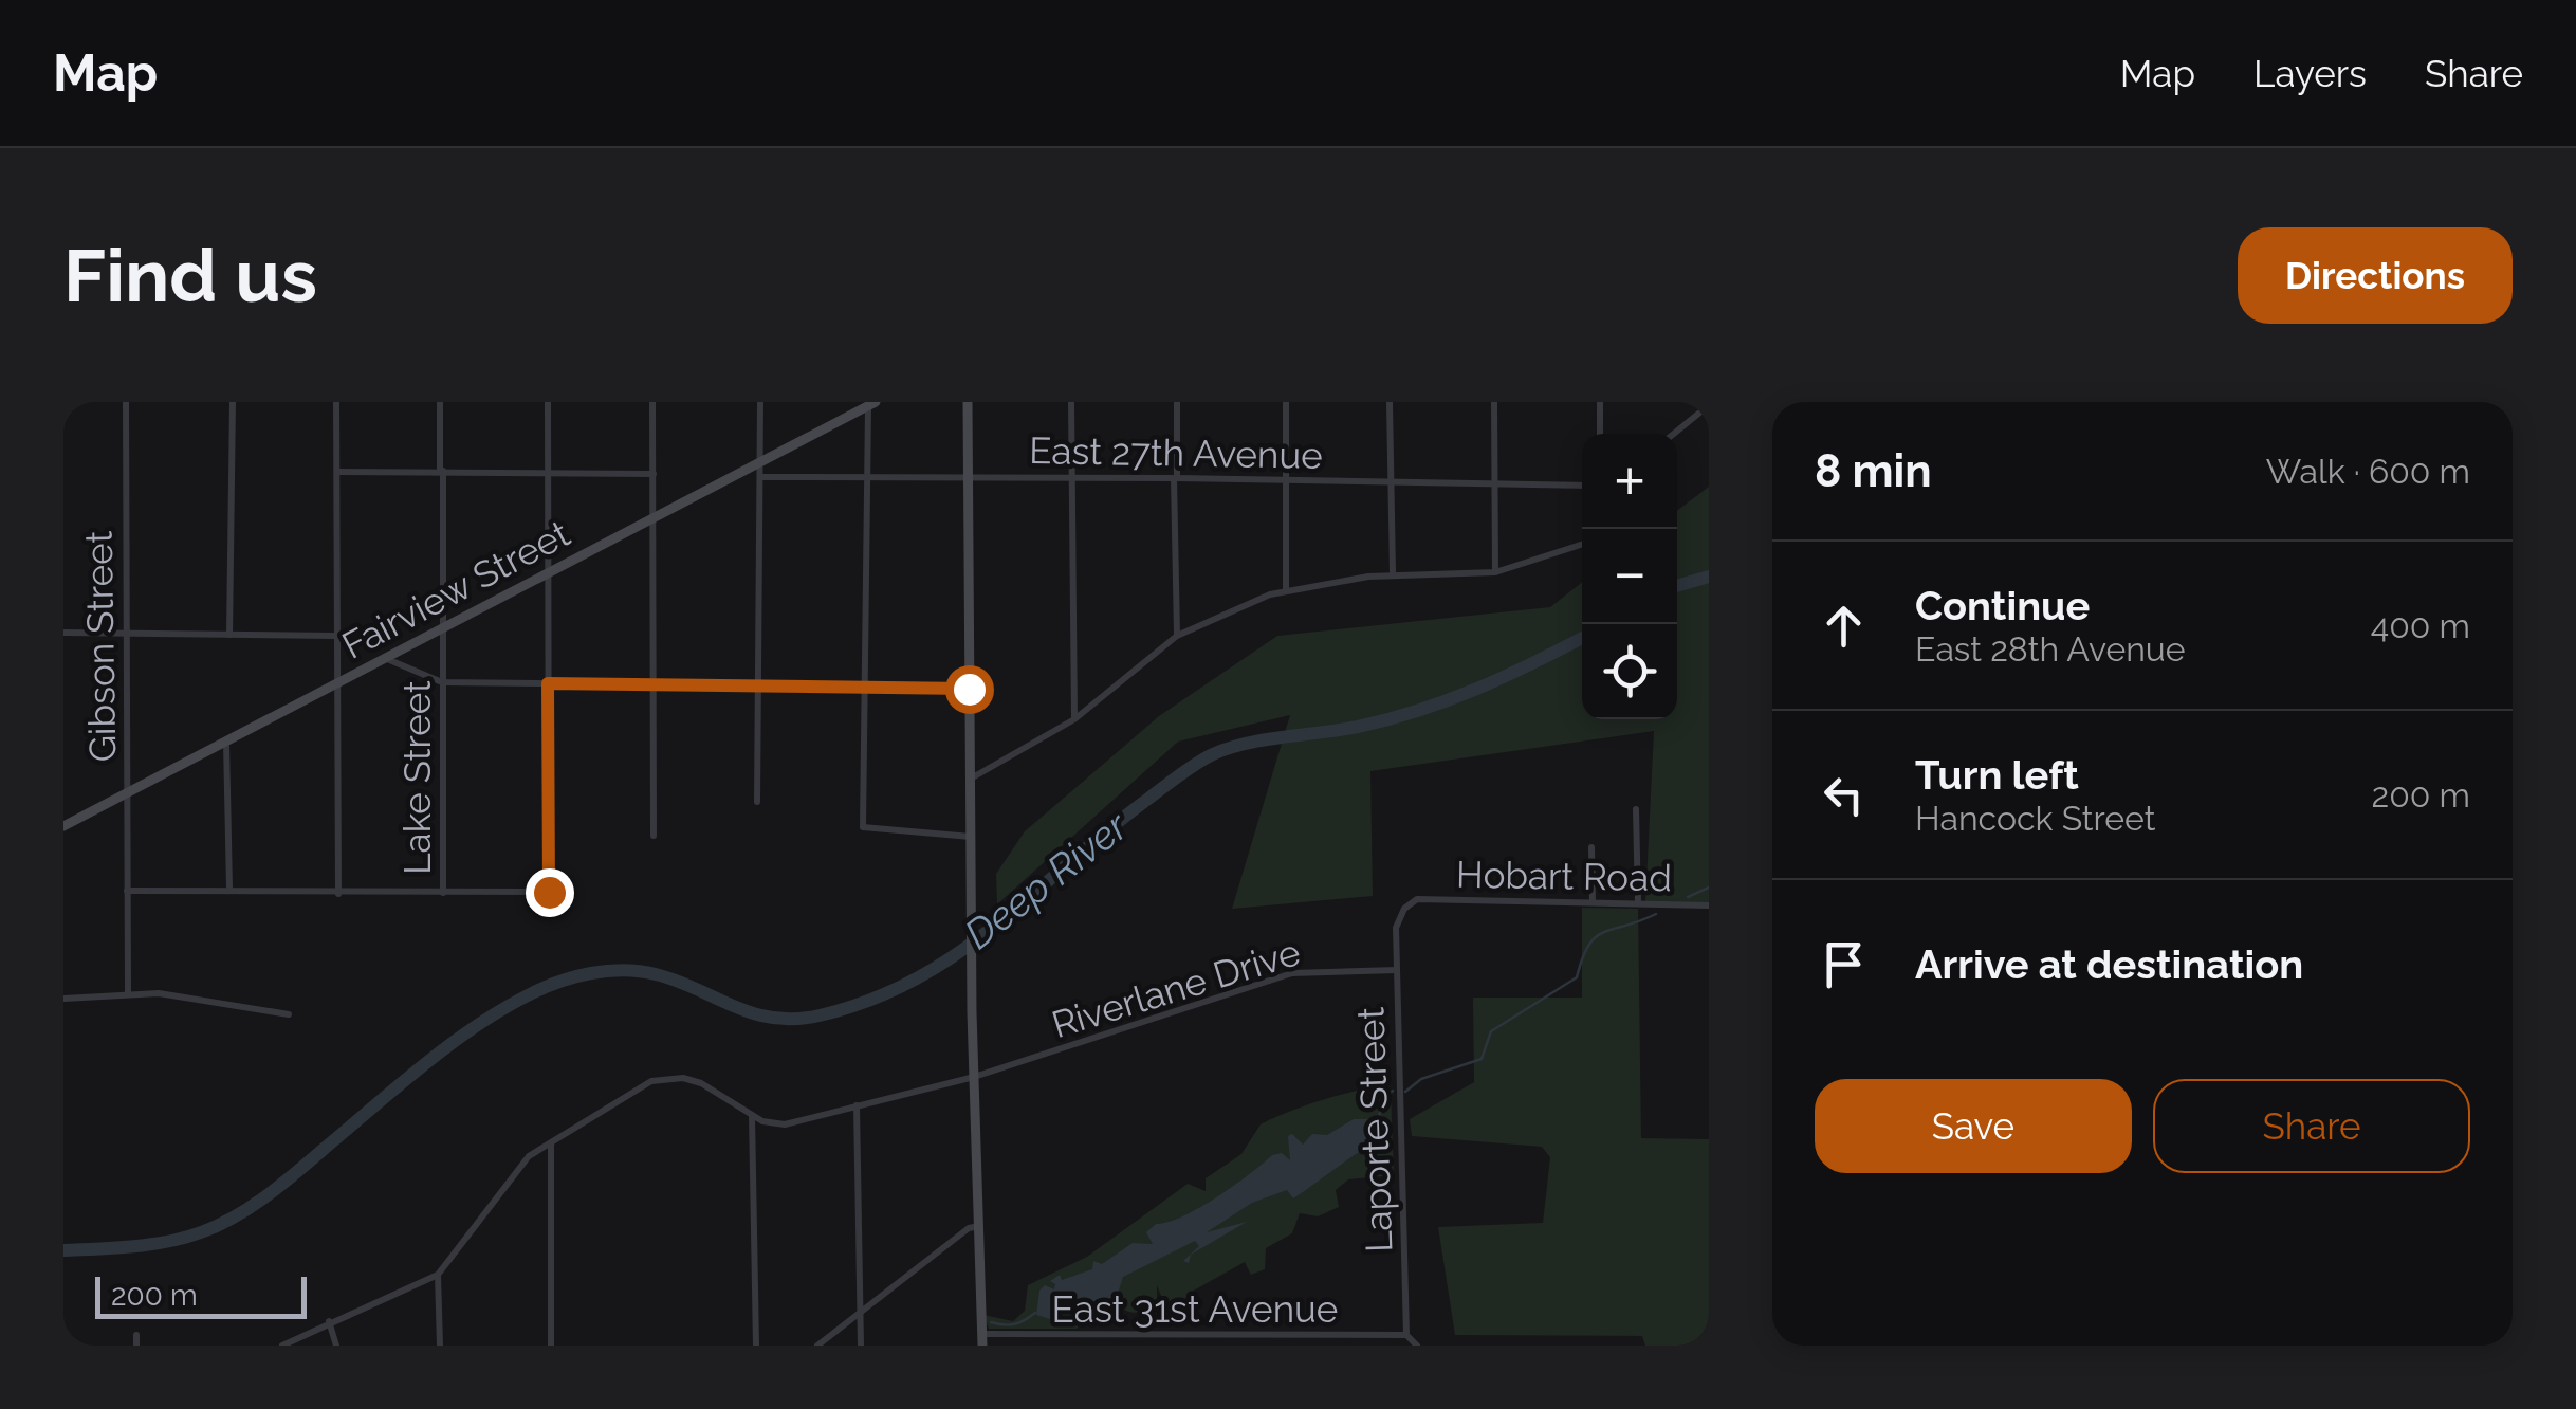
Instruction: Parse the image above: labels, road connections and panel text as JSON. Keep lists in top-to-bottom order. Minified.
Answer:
{"streets":{"street":["East 27th Avenue","Fairview Street","Gibson Street","Lake Street","Hobart Road","Riverlane Drive","Laporte Street","East 31st Avenue"]},"crossings":[["Fairview Street","Gibson Street"],["Fairview Street","Lake Street"],["Hobart Road","Laporte Street"],["Riverlane Drive","Laporte Street"],["Laporte Street","East 31st Avenue"]],"water":["Deep River"],"scale_bar":"200 m","page":{"header":"Map","nav":["Map","Layers","Share"],"buttons":["Directions",["Save","Share"]],"title":"Find us","heading":["8 min","Walk · 600 m"],"map_buttons":["+","−"],"list":[["Continue","East 28th Avenue","400 m"],["Turn left","Hancock Street","200 m"],"Arrive at destination"],"scale":"200 m"}}
